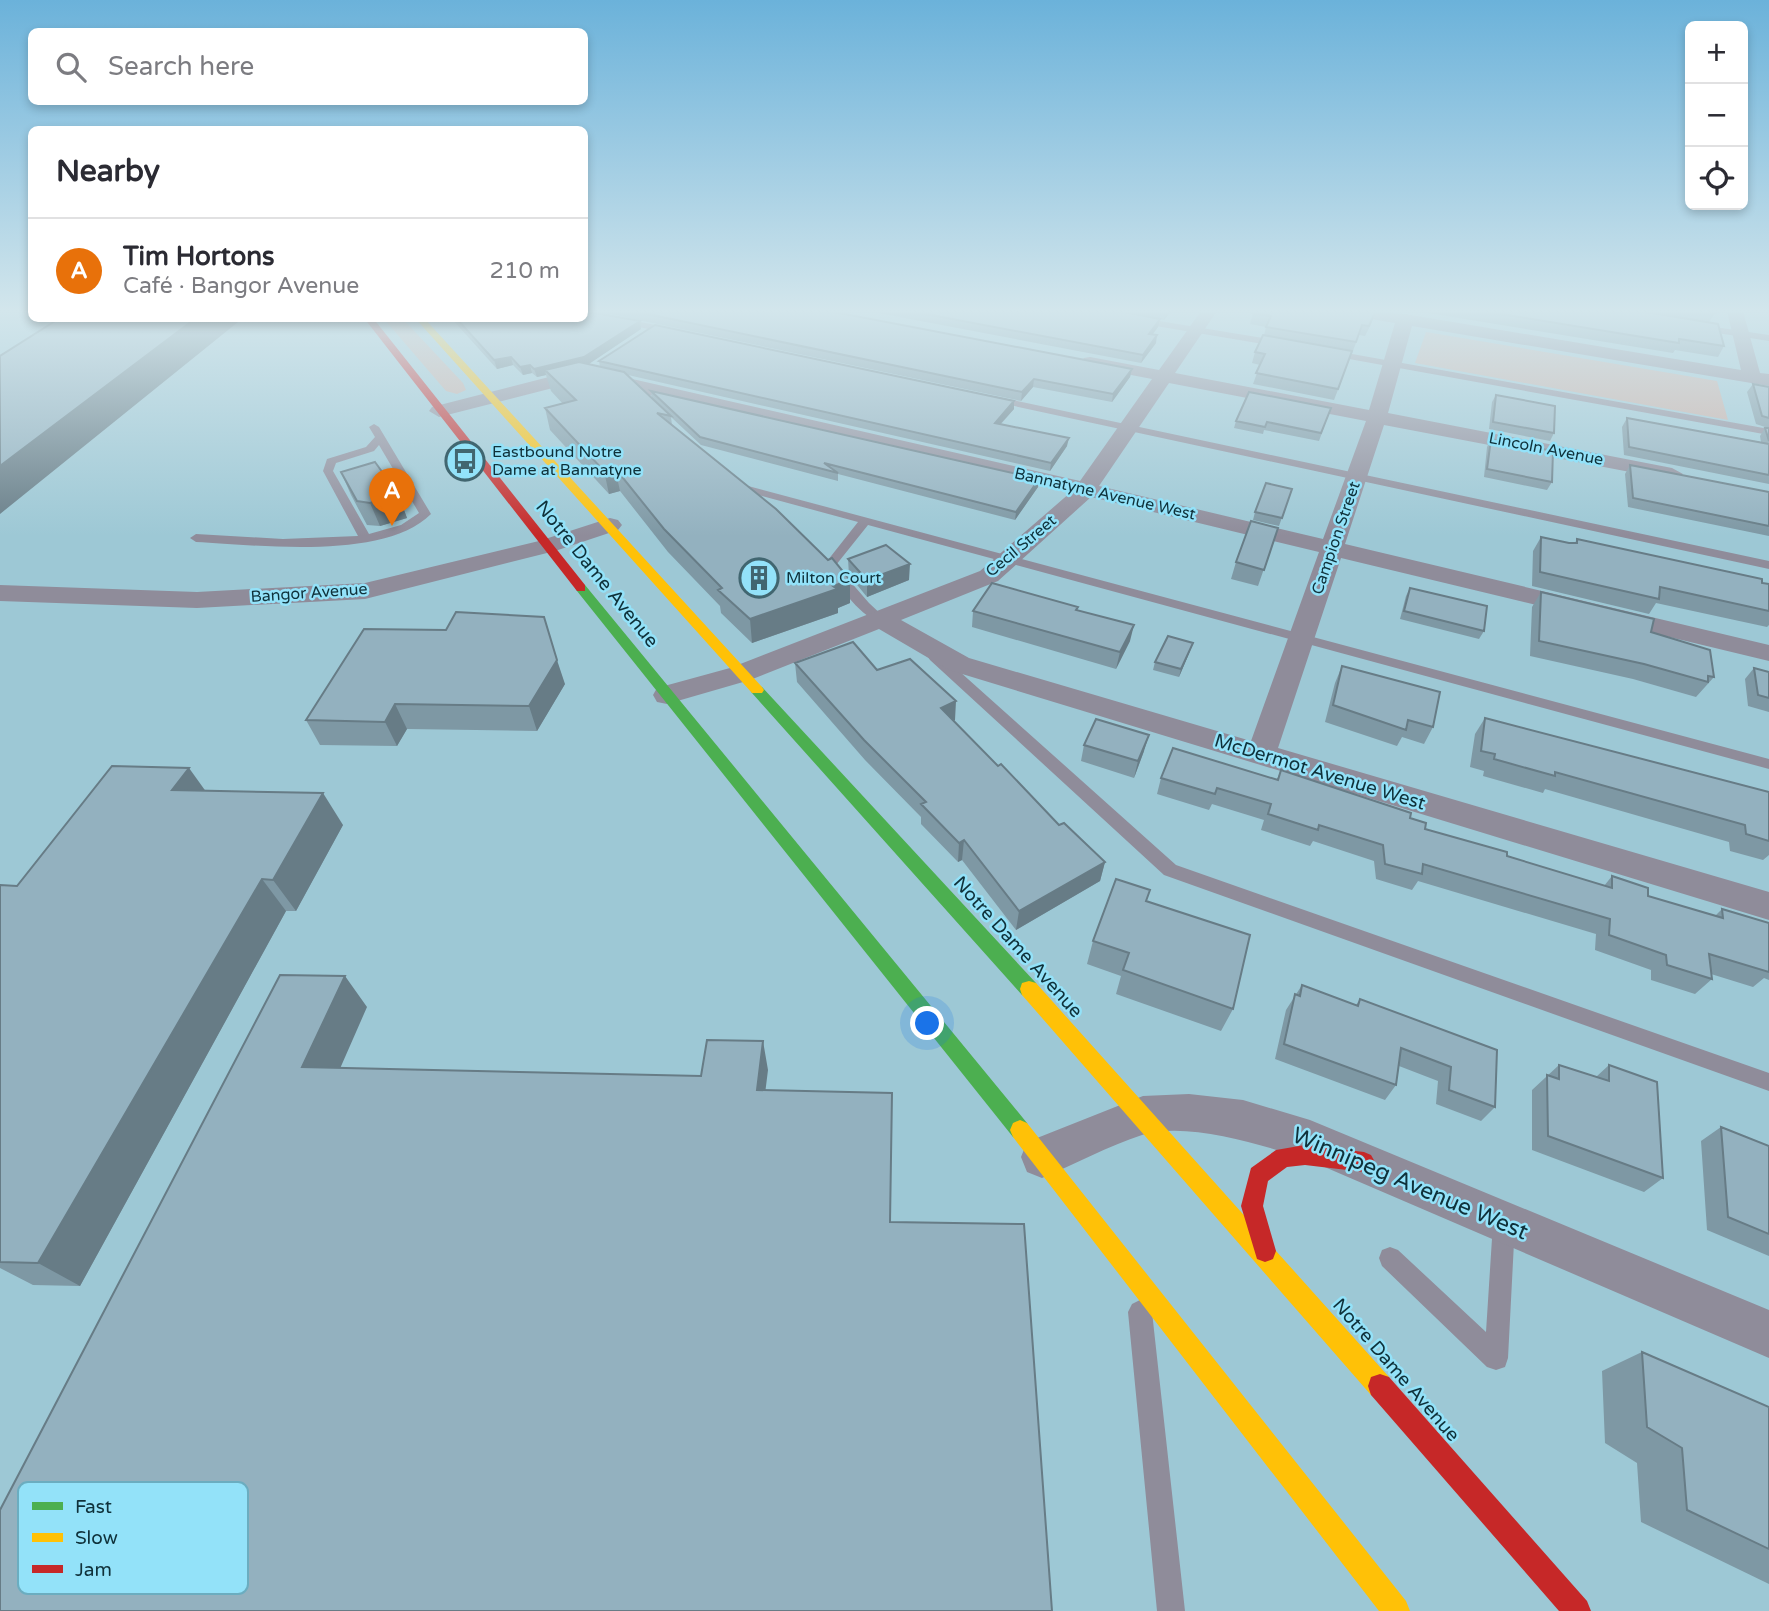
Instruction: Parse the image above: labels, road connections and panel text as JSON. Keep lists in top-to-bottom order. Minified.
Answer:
{"streets":{"main road":["Notre Dame Avenue"],"street":["Lincoln Avenue","Bannatyne Avenue West","Campion Street","Cecil Street","Bangor Avenue","McDermot Avenue West","Winnipeg Avenue West"]},"crossings":[["Lincoln Avenue","Campion Street"],["Bannatyne Avenue West","Campion Street"],["Bannatyne Avenue West","Cecil Street"],["Bannatyne Avenue West","Notre Dame Avenue"],["Campion Street","McDermot Avenue West"],["Cecil Street","Notre Dame Avenue"],["Cecil Street","McDermot Avenue West"],["Notre Dame Avenue","Bangor Avenue"],["Notre Dame Avenue","Winnipeg Avenue West"]],"places":{"bus stop":["Eastbound Notre Dame at Bannatyne"],"building":["Milton Court"]},"legend":["Fast","Slow","Jam"],"page":{"map_buttons":["+","−"],"search":"Search here","heading":"Nearby","list":[{"mark":"A","name":"Tim Hortons","note":"Café · Bangor Avenue","value":"210 m"}],"pins":"A"}}
